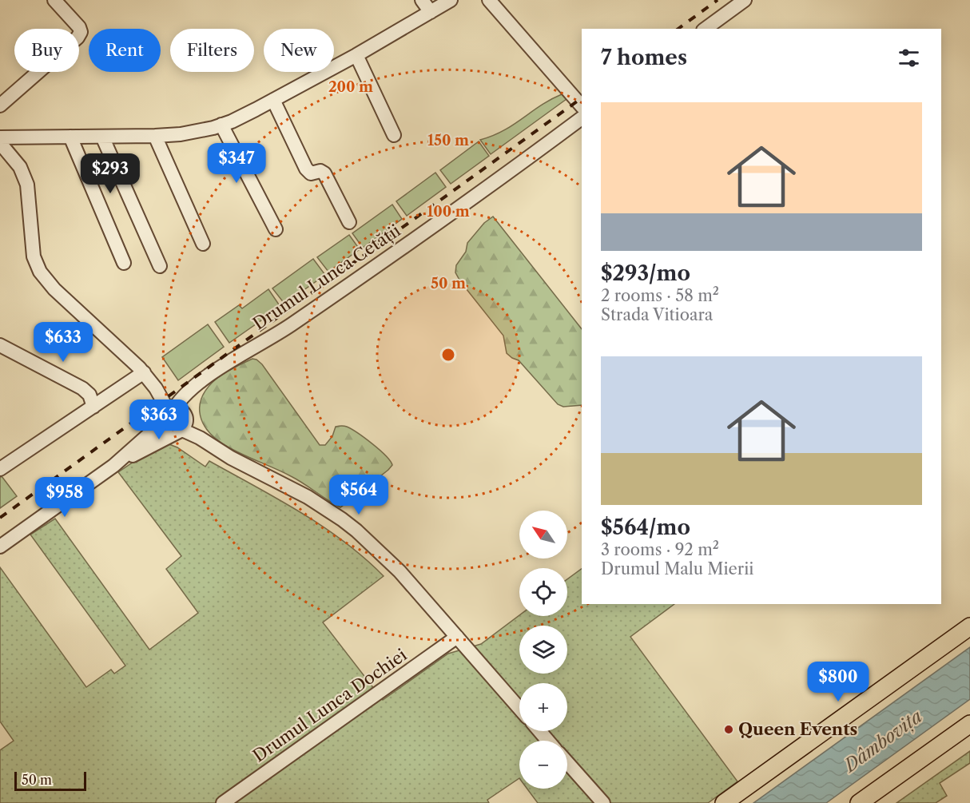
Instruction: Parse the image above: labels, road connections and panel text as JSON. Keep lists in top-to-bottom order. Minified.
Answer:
{"streets":{"street":["Drumul Lunca Cetății","Drumul Lunca Dochiei"]},"water":["Dâmbovița"],"places":["Queen Events"],"scale_bar":"50 m","north":"top left","page":{"chip":["Buy","Rent","Filters","New"],"heading":"7 homes","list":[{"name":"$293/mo","note":"2 rooms · 58 m² · Strada Vitioara"},{"name":"$564/mo","note":"3 rooms · 92 m² · Drumul Malu Mierii"}],"price":["$347","$293","$633","$363","$564","$958","$800"],"map_buttons":["+","−"],"scale":"50 m"},"rings":["200 m","150 m","100 m","50 m"]}
